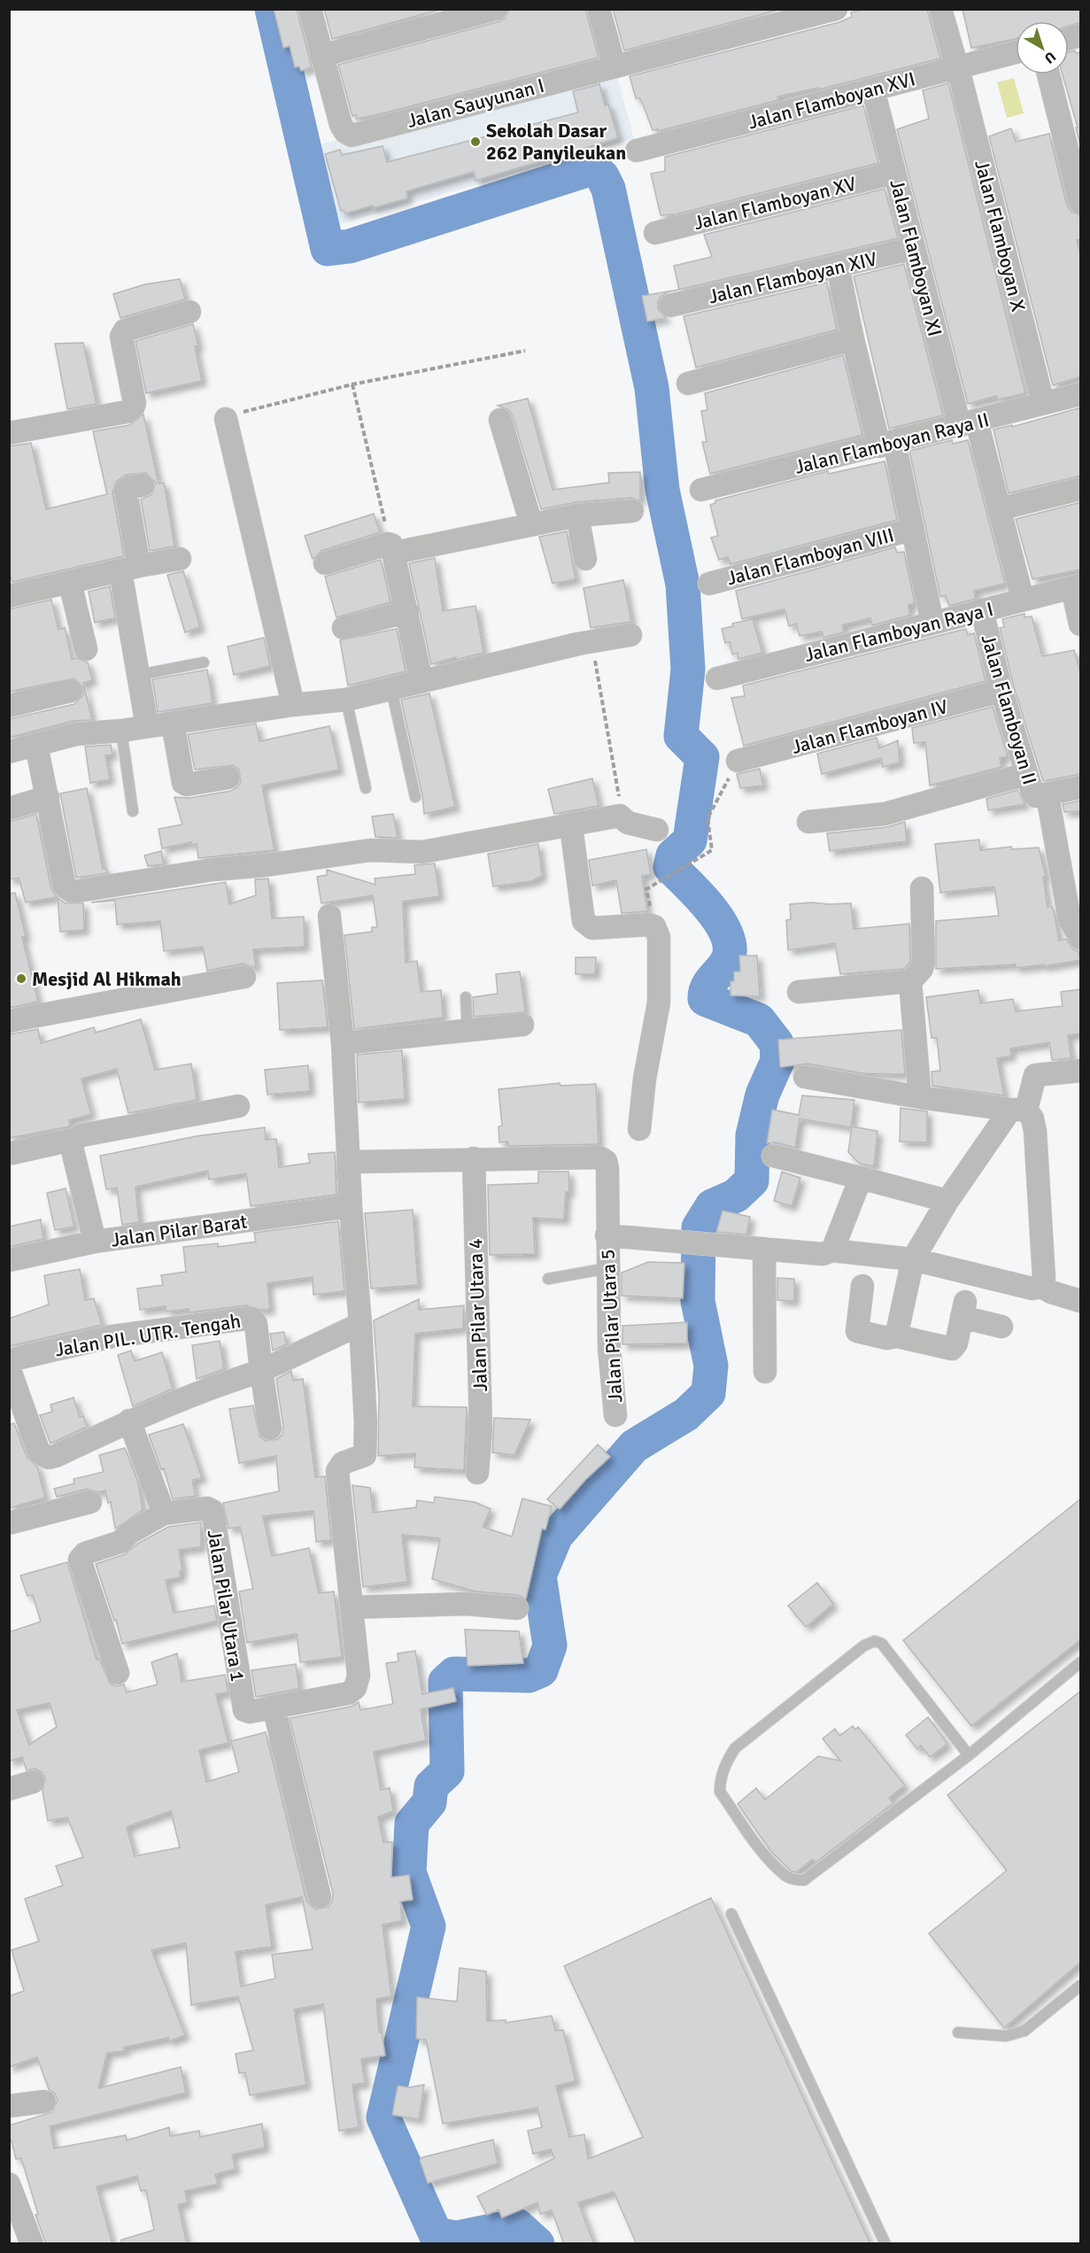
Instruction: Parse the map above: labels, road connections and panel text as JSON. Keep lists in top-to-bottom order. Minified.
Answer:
{"streets":{"street":["Jalan Flamboyan XVI","Jalan Sauyunan I","Jalan Flamboyan XV","Jalan Flamboyan X","Jalan Flamboyan XI","Jalan Flamboyan XIV","Jalan Flamboyan Raya II","Jalan Flamboyan VIII","Jalan Flamboyan Raya I","Jalan Flamboyan II","Jalan Flamboyan IV","Jalan Pilar Barat","Jalan Pilar Utara 4","Jalan Pilar Utara 5","Jalan PIL. UTR. Tengah","Jalan Pilar Utara 1"]},"crossings":[["Jalan Flamboyan XVI","Jalan Flamboyan X"],["Jalan Flamboyan XVI","Jalan Flamboyan XI"],["Jalan Flamboyan XV","Jalan Flamboyan XI"],["Jalan Flamboyan X","Jalan Flamboyan Raya II"],["Jalan Flamboyan XI","Jalan Flamboyan XIV"],["Jalan Flamboyan XI","Jalan Flamboyan Raya II"],["Jalan Flamboyan XI","Jalan Flamboyan Raya I"],["Jalan Flamboyan Raya I","Jalan Flamboyan II"],["Jalan Flamboyan II","Jalan Flamboyan IV"],["Jalan Pilar Utara 4","Jalan Pilar Utara 5"]],"places":["Sekolah Dasar 262 Panyileukan","Mesjid Al Hikmah"],"north":"bottom right"}
